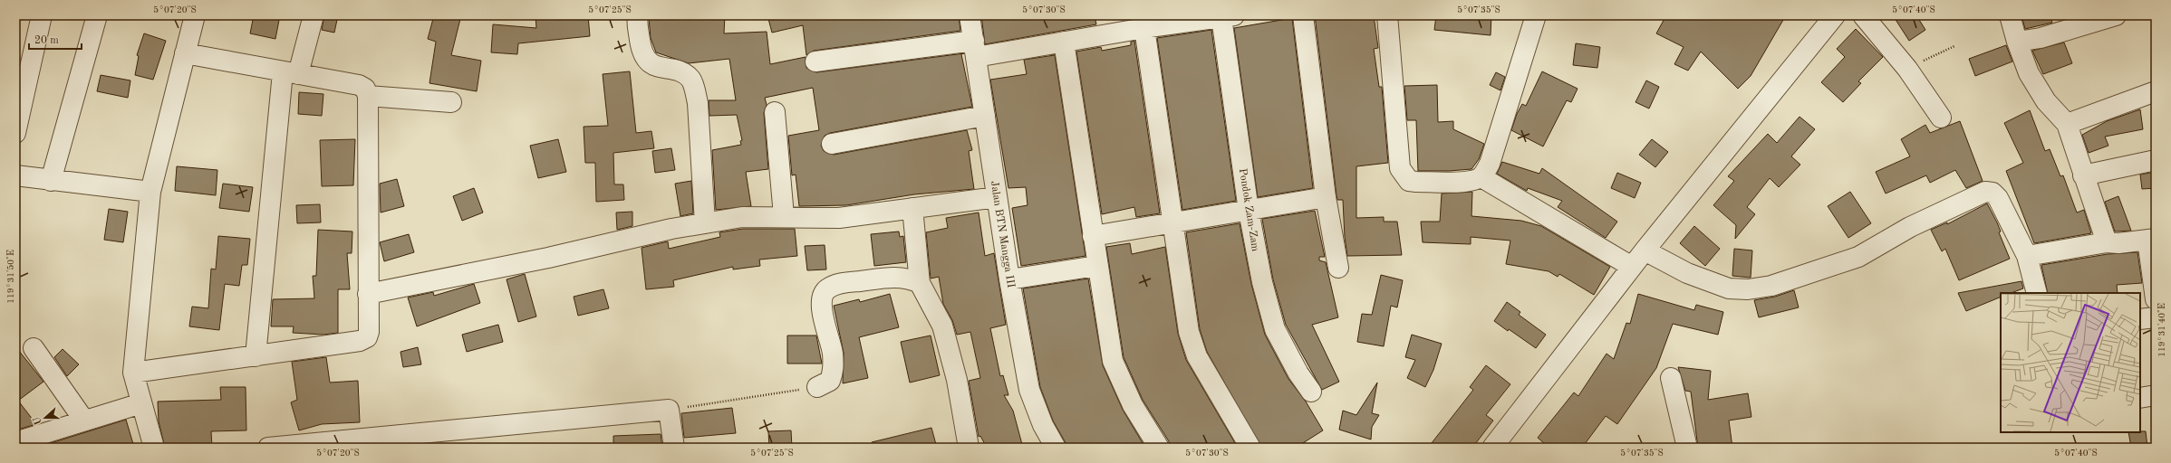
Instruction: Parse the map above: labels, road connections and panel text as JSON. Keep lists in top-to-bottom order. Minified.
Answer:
{"streets":{"street":["Pondok Zam-Zam","Jalan BTN Mangga III"]},"scale_bar":"20 m","north":"left","coordinates":["5°07'20\"S","5°07'25\"S","5°07'30\"S","5°07'35\"S","5°07'40\"S","119°31'50\"E","119°31'40\"E"]}
